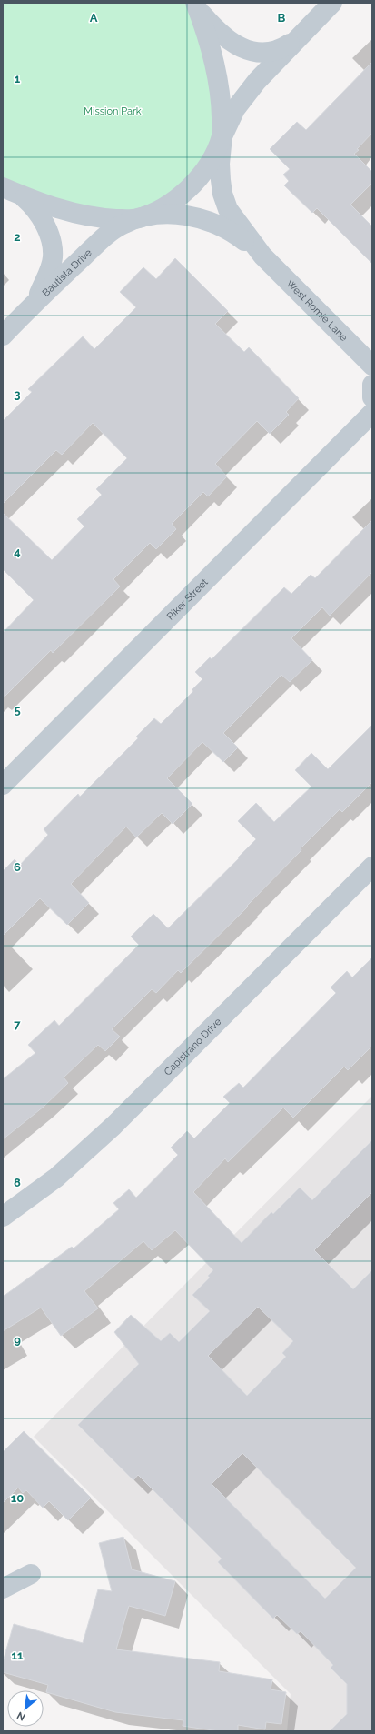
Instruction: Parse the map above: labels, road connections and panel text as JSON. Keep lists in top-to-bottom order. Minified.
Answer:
{"streets":{"street":["Bautista Drive","West Romie Lane","Riker Street","Capistrano Drive"]},"crossings":[["Bautista Drive","West Romie Lane"]],"parks":["Mission Park"],"north":"bottom left","grid":{"columns":["A","B"],"rows":["1","2","3","4","5","6","7","8","9","10","11"]}}
